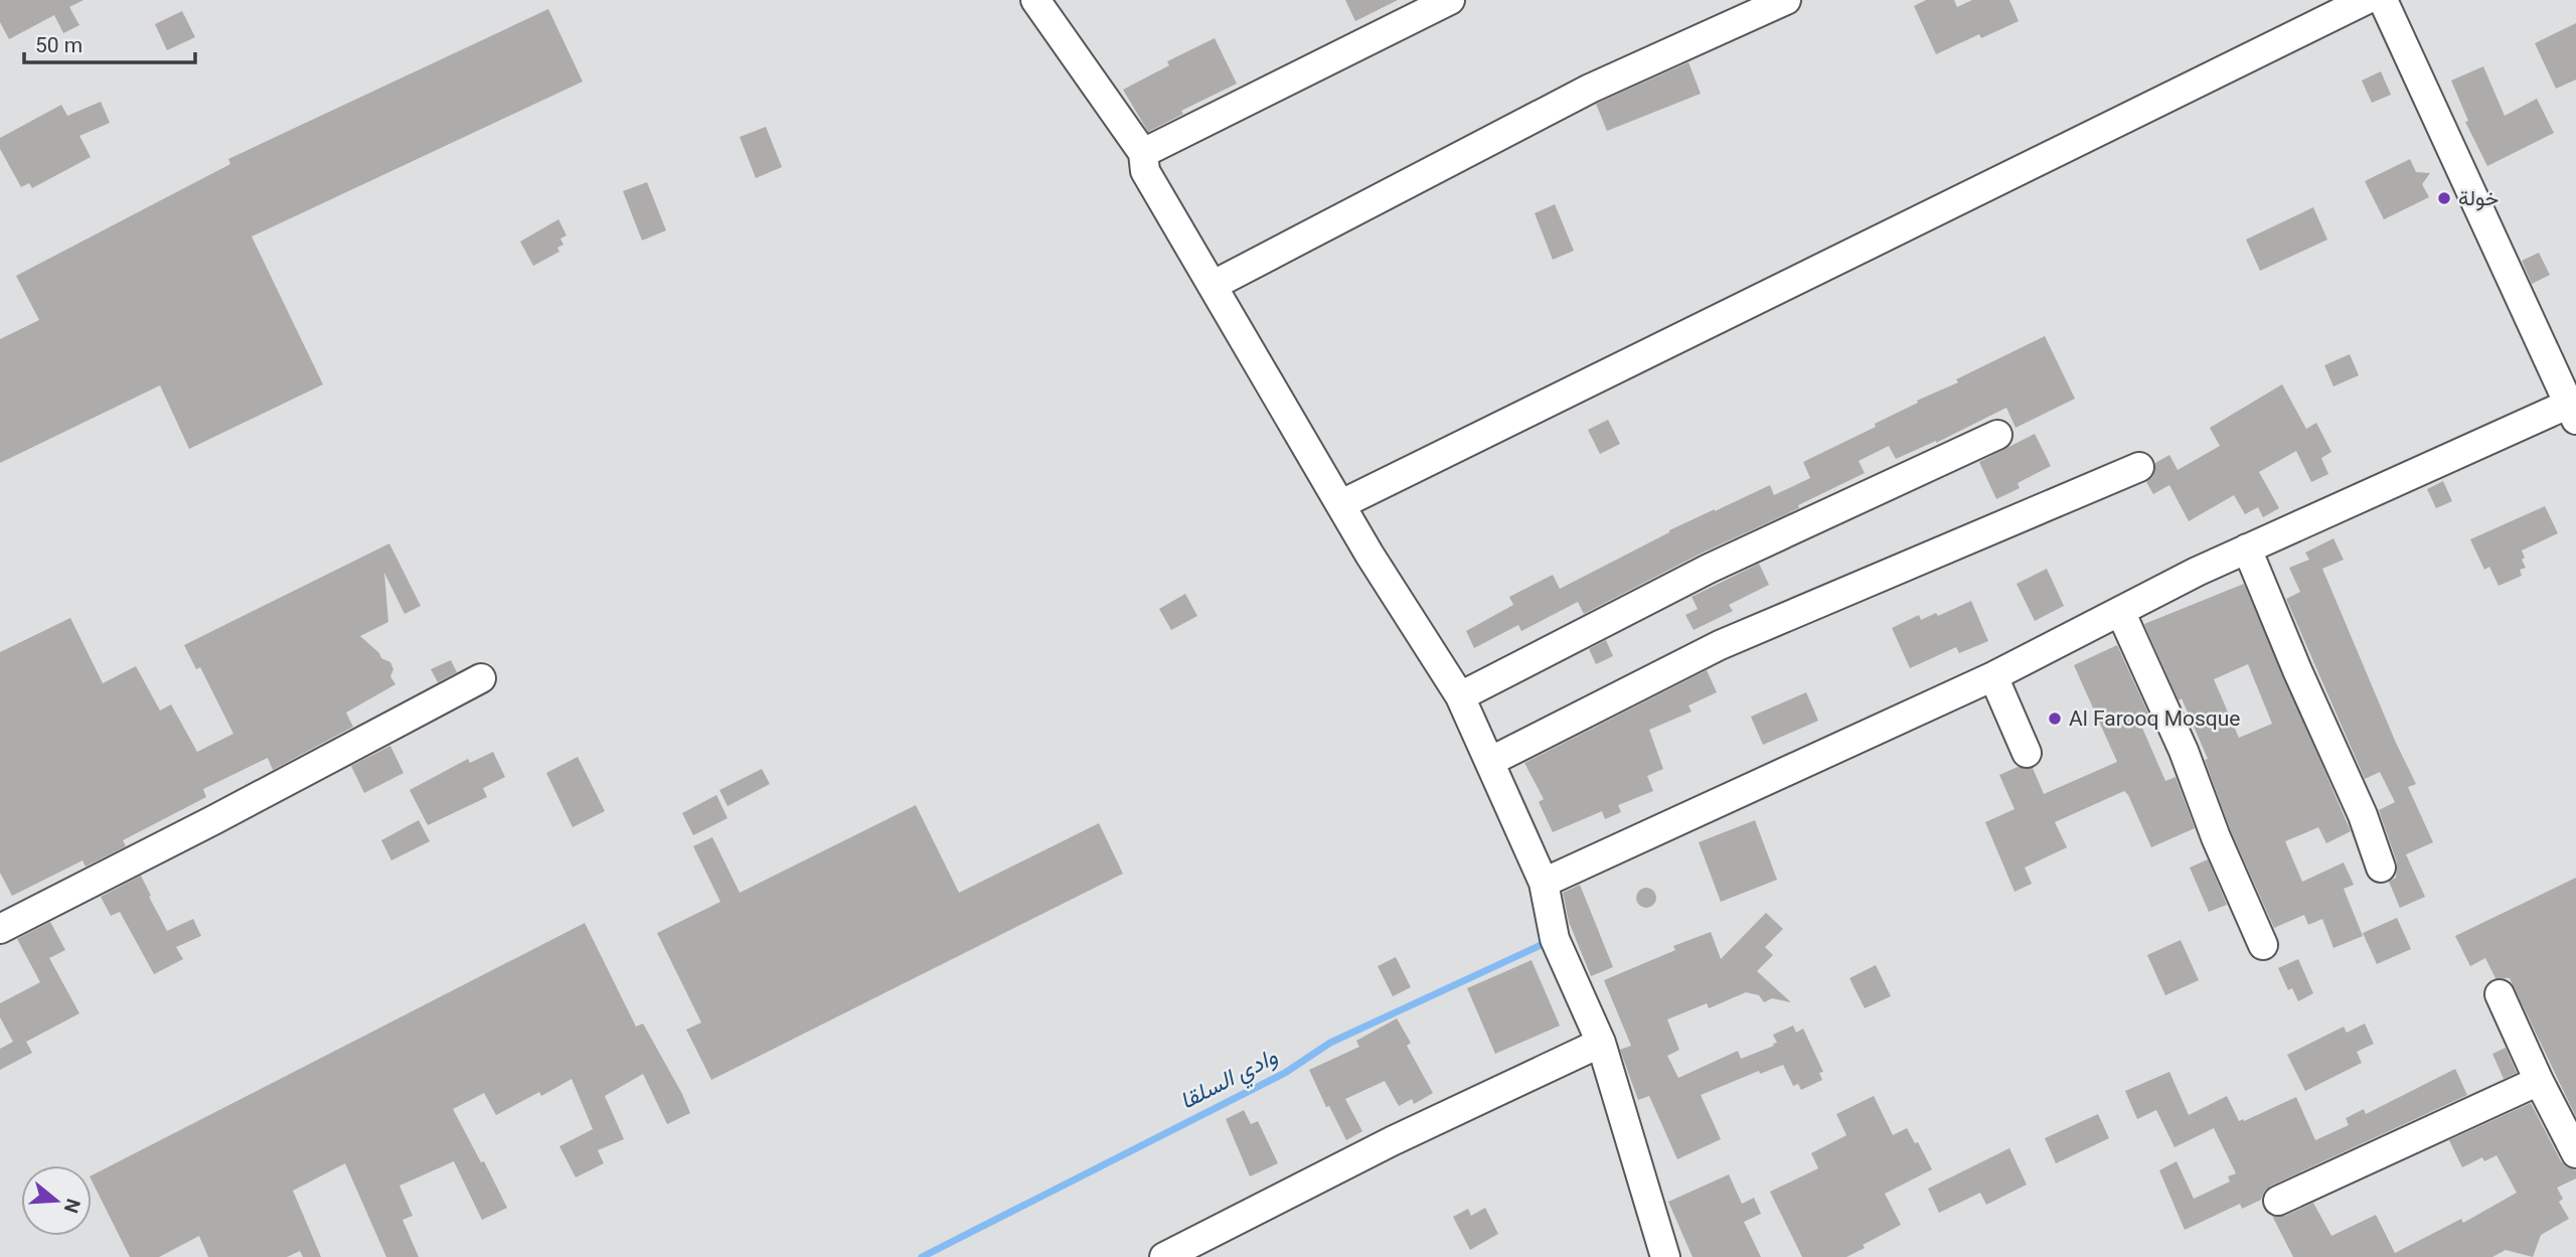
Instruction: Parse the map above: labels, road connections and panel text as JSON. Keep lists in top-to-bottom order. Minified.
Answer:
{"water":["وادي السلقا"],"places":["خولة","Al Farooq Mosque"],"scale_bar":"50 m","north":"right"}
